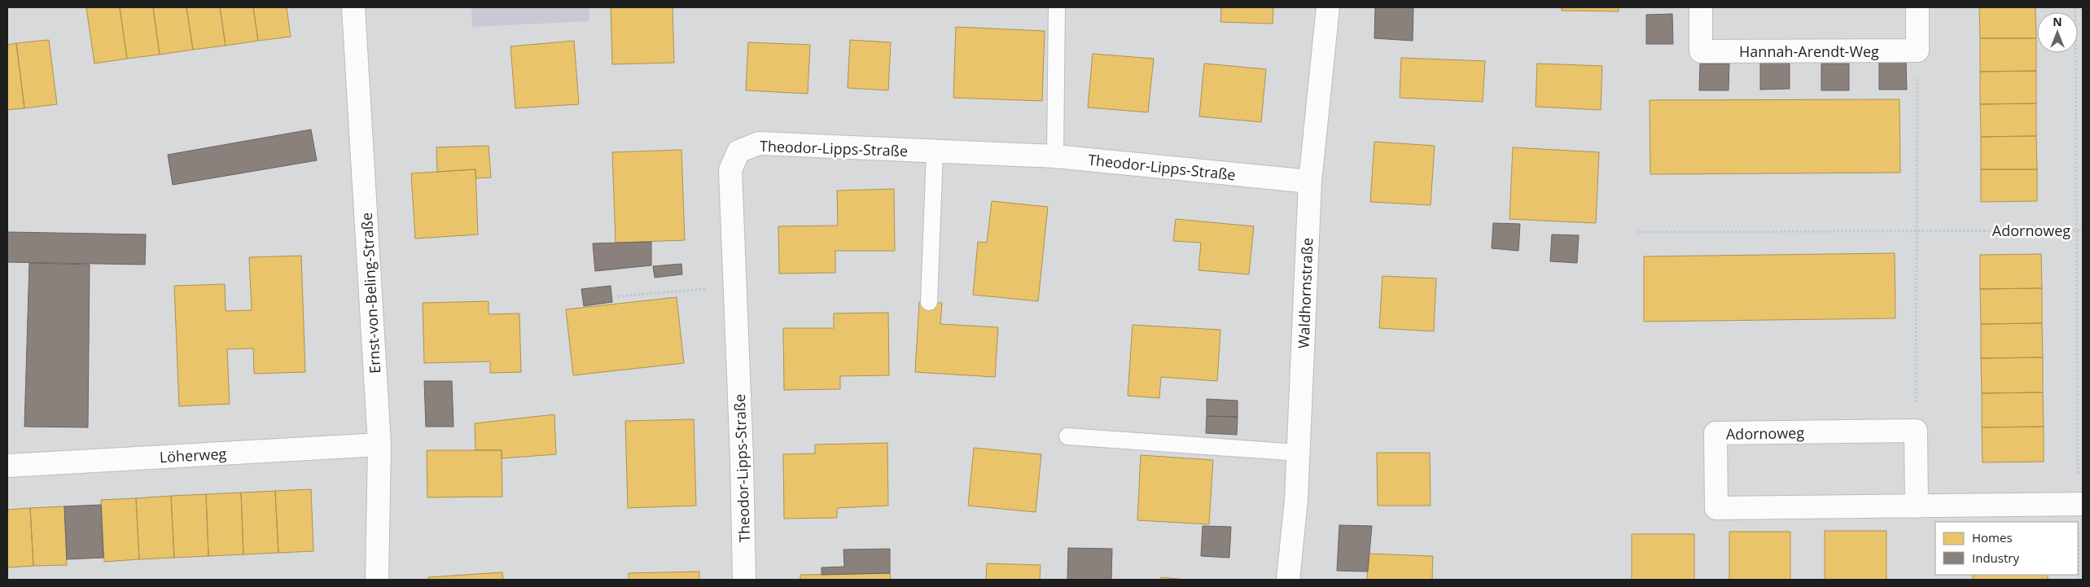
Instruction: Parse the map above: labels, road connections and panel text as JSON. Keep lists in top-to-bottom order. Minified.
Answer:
{"streets":{"street":["Hannah-Arendt-Weg","Theodor-Lipps-Straße","Adornoweg","Ernst-von-Beling-Straße","Waldhornstraße","Löherweg"]},"crossings":[["Theodor-Lipps-Straße","Waldhornstraße"],["Ernst-von-Beling-Straße","Löherweg"]],"legend":["Homes","Industry"],"north":"top"}
